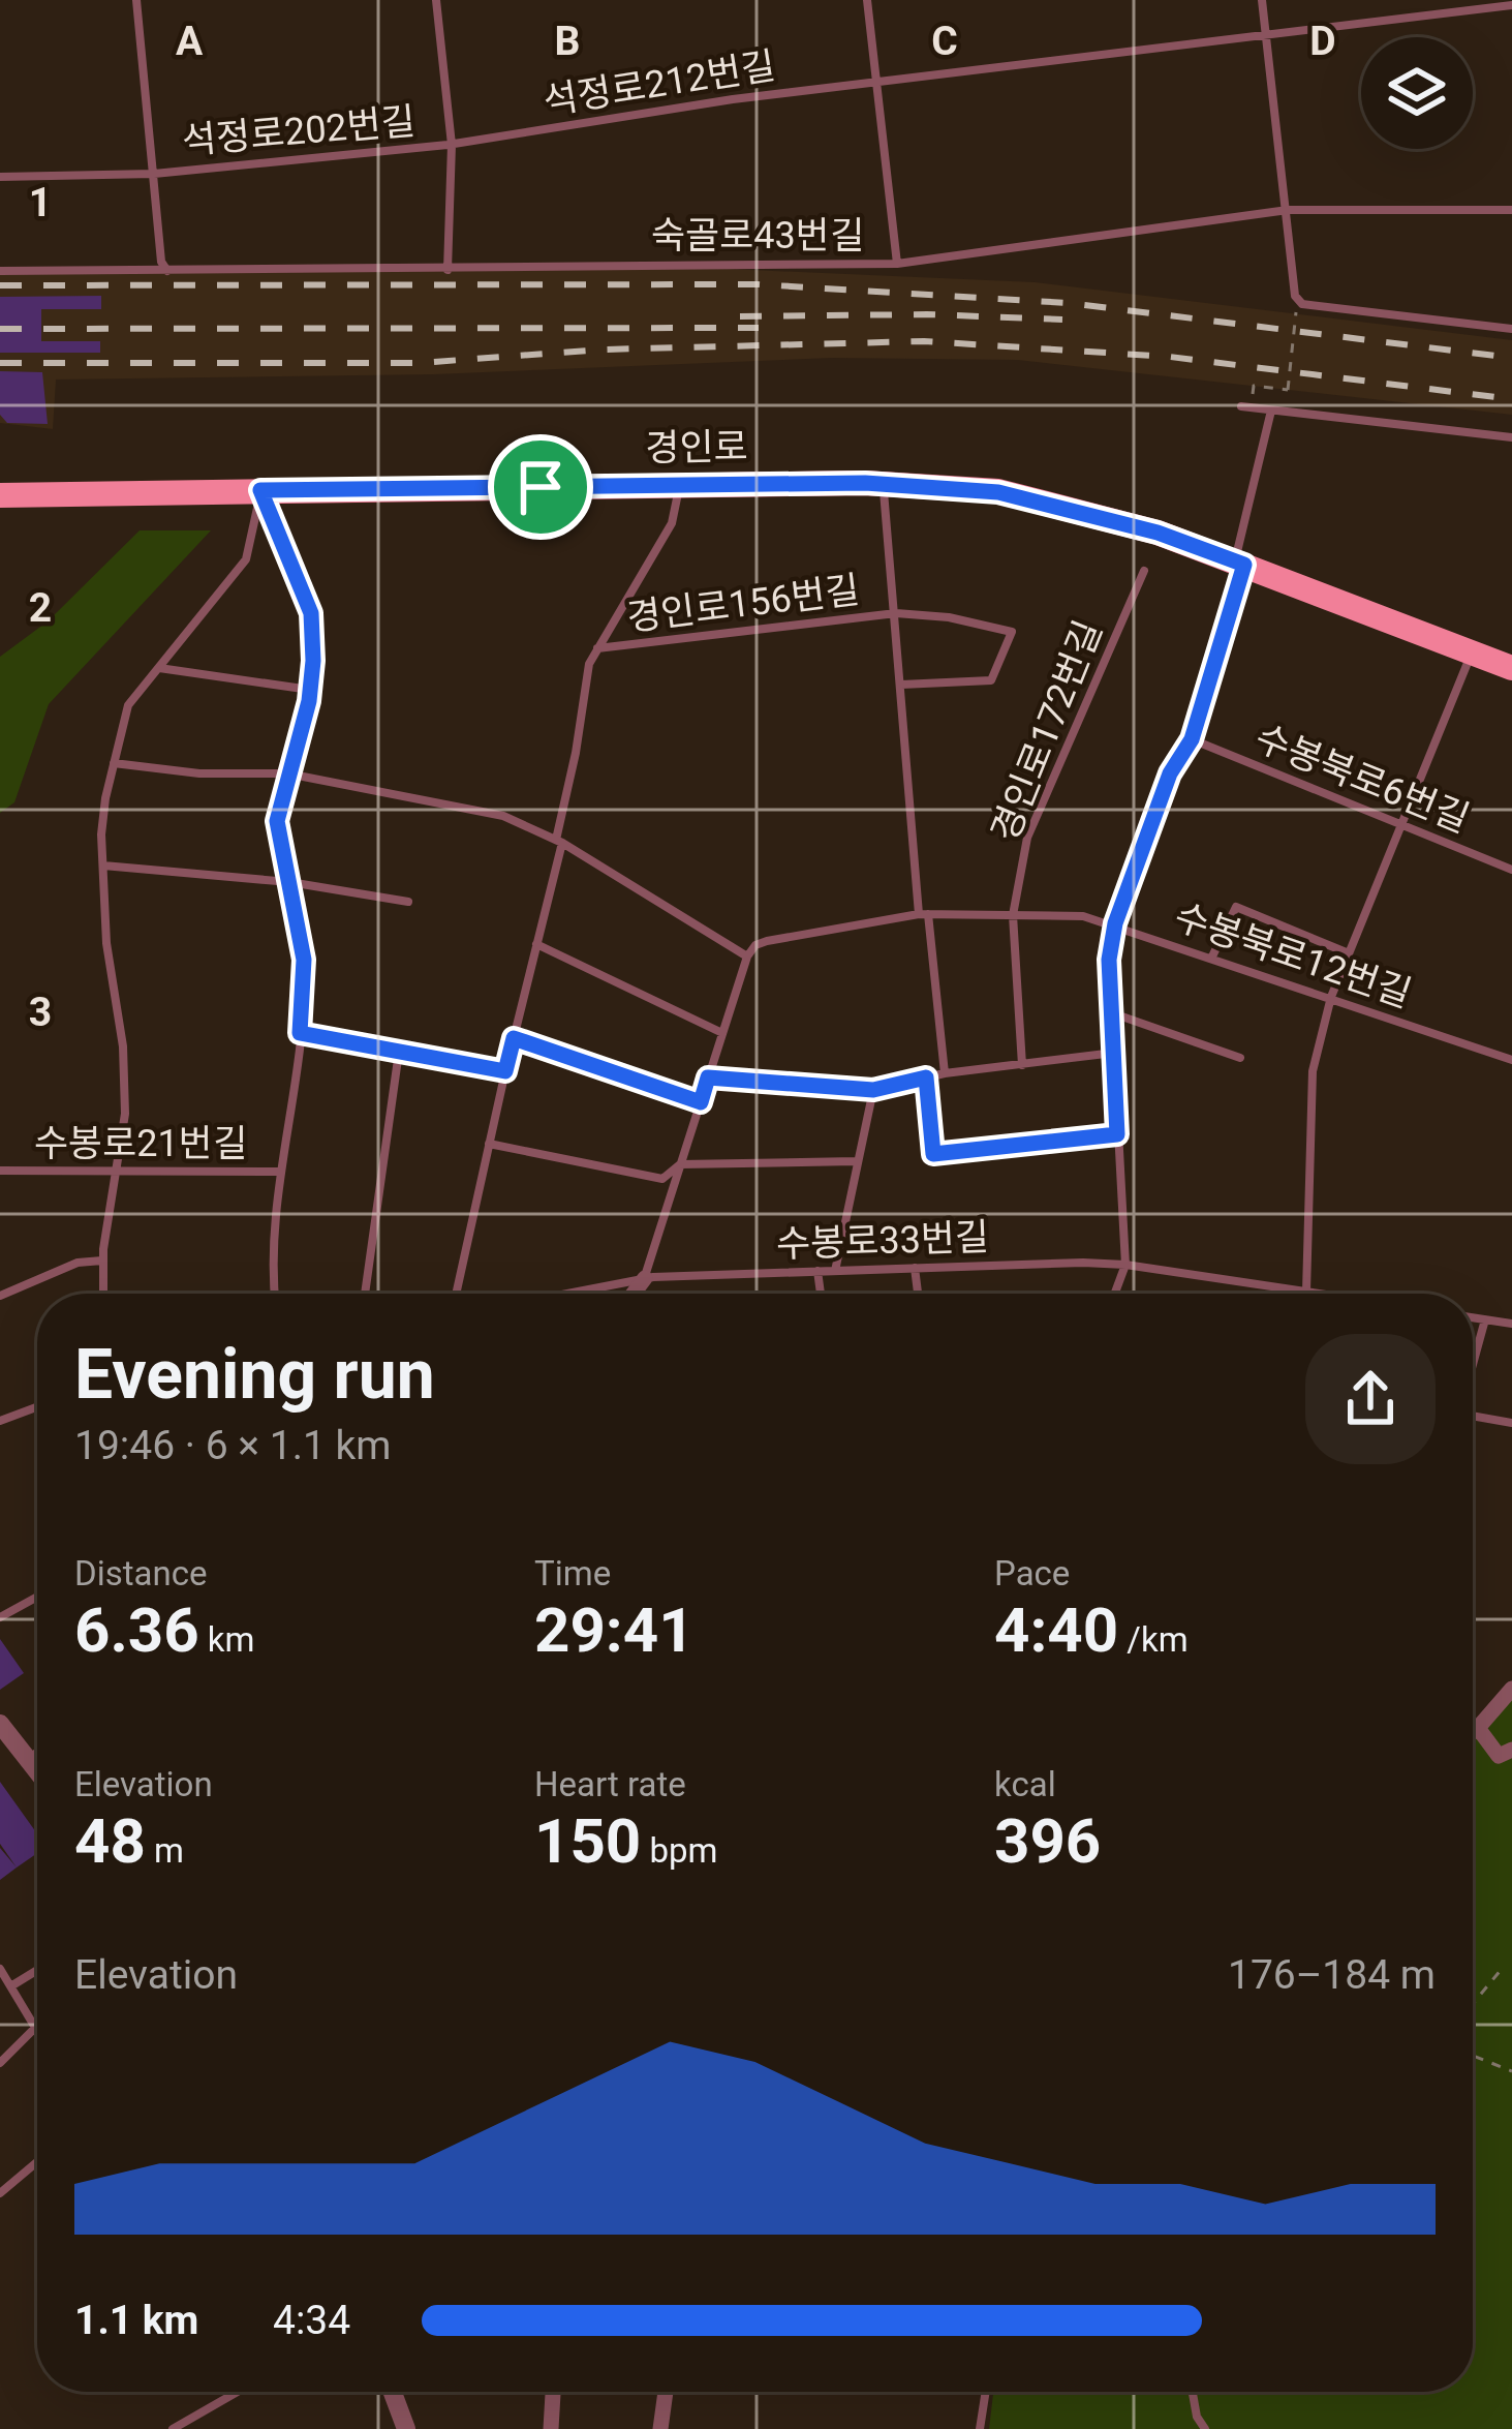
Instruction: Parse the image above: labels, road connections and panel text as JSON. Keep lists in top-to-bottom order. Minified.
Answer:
{"streets":{"main road":["경인로"],"lane":["석정로212번길","석정로202번길","숙골로43번길","경인로156번길","경인로172번길","수봉북로6번길","수봉북로12번길","수봉로21번길","수봉로33번길"]},"crossings":[["석정로212번길","석정로202번길"],["석정로202번길","숙골로43번길"],["경인로","경인로156번길"],["경인로172번길","수봉북로12번길"]],"page":{"heading":["Evening run","19:46 · 6 × 1.1 km"],"stats":[["Distance","6.36 km"],["Time","29:41"],["Pace","4:40 /km"],["Elevation","48 m"],["Heart rate","150 bpm"],["kcal","396"]],"chart":["Elevation","176–184 m"],"list":[{"name":"1.1 km","note":"4:34"}]},"grid":{"columns":["A","B","C","D"],"rows":["1","2","3"]}}
